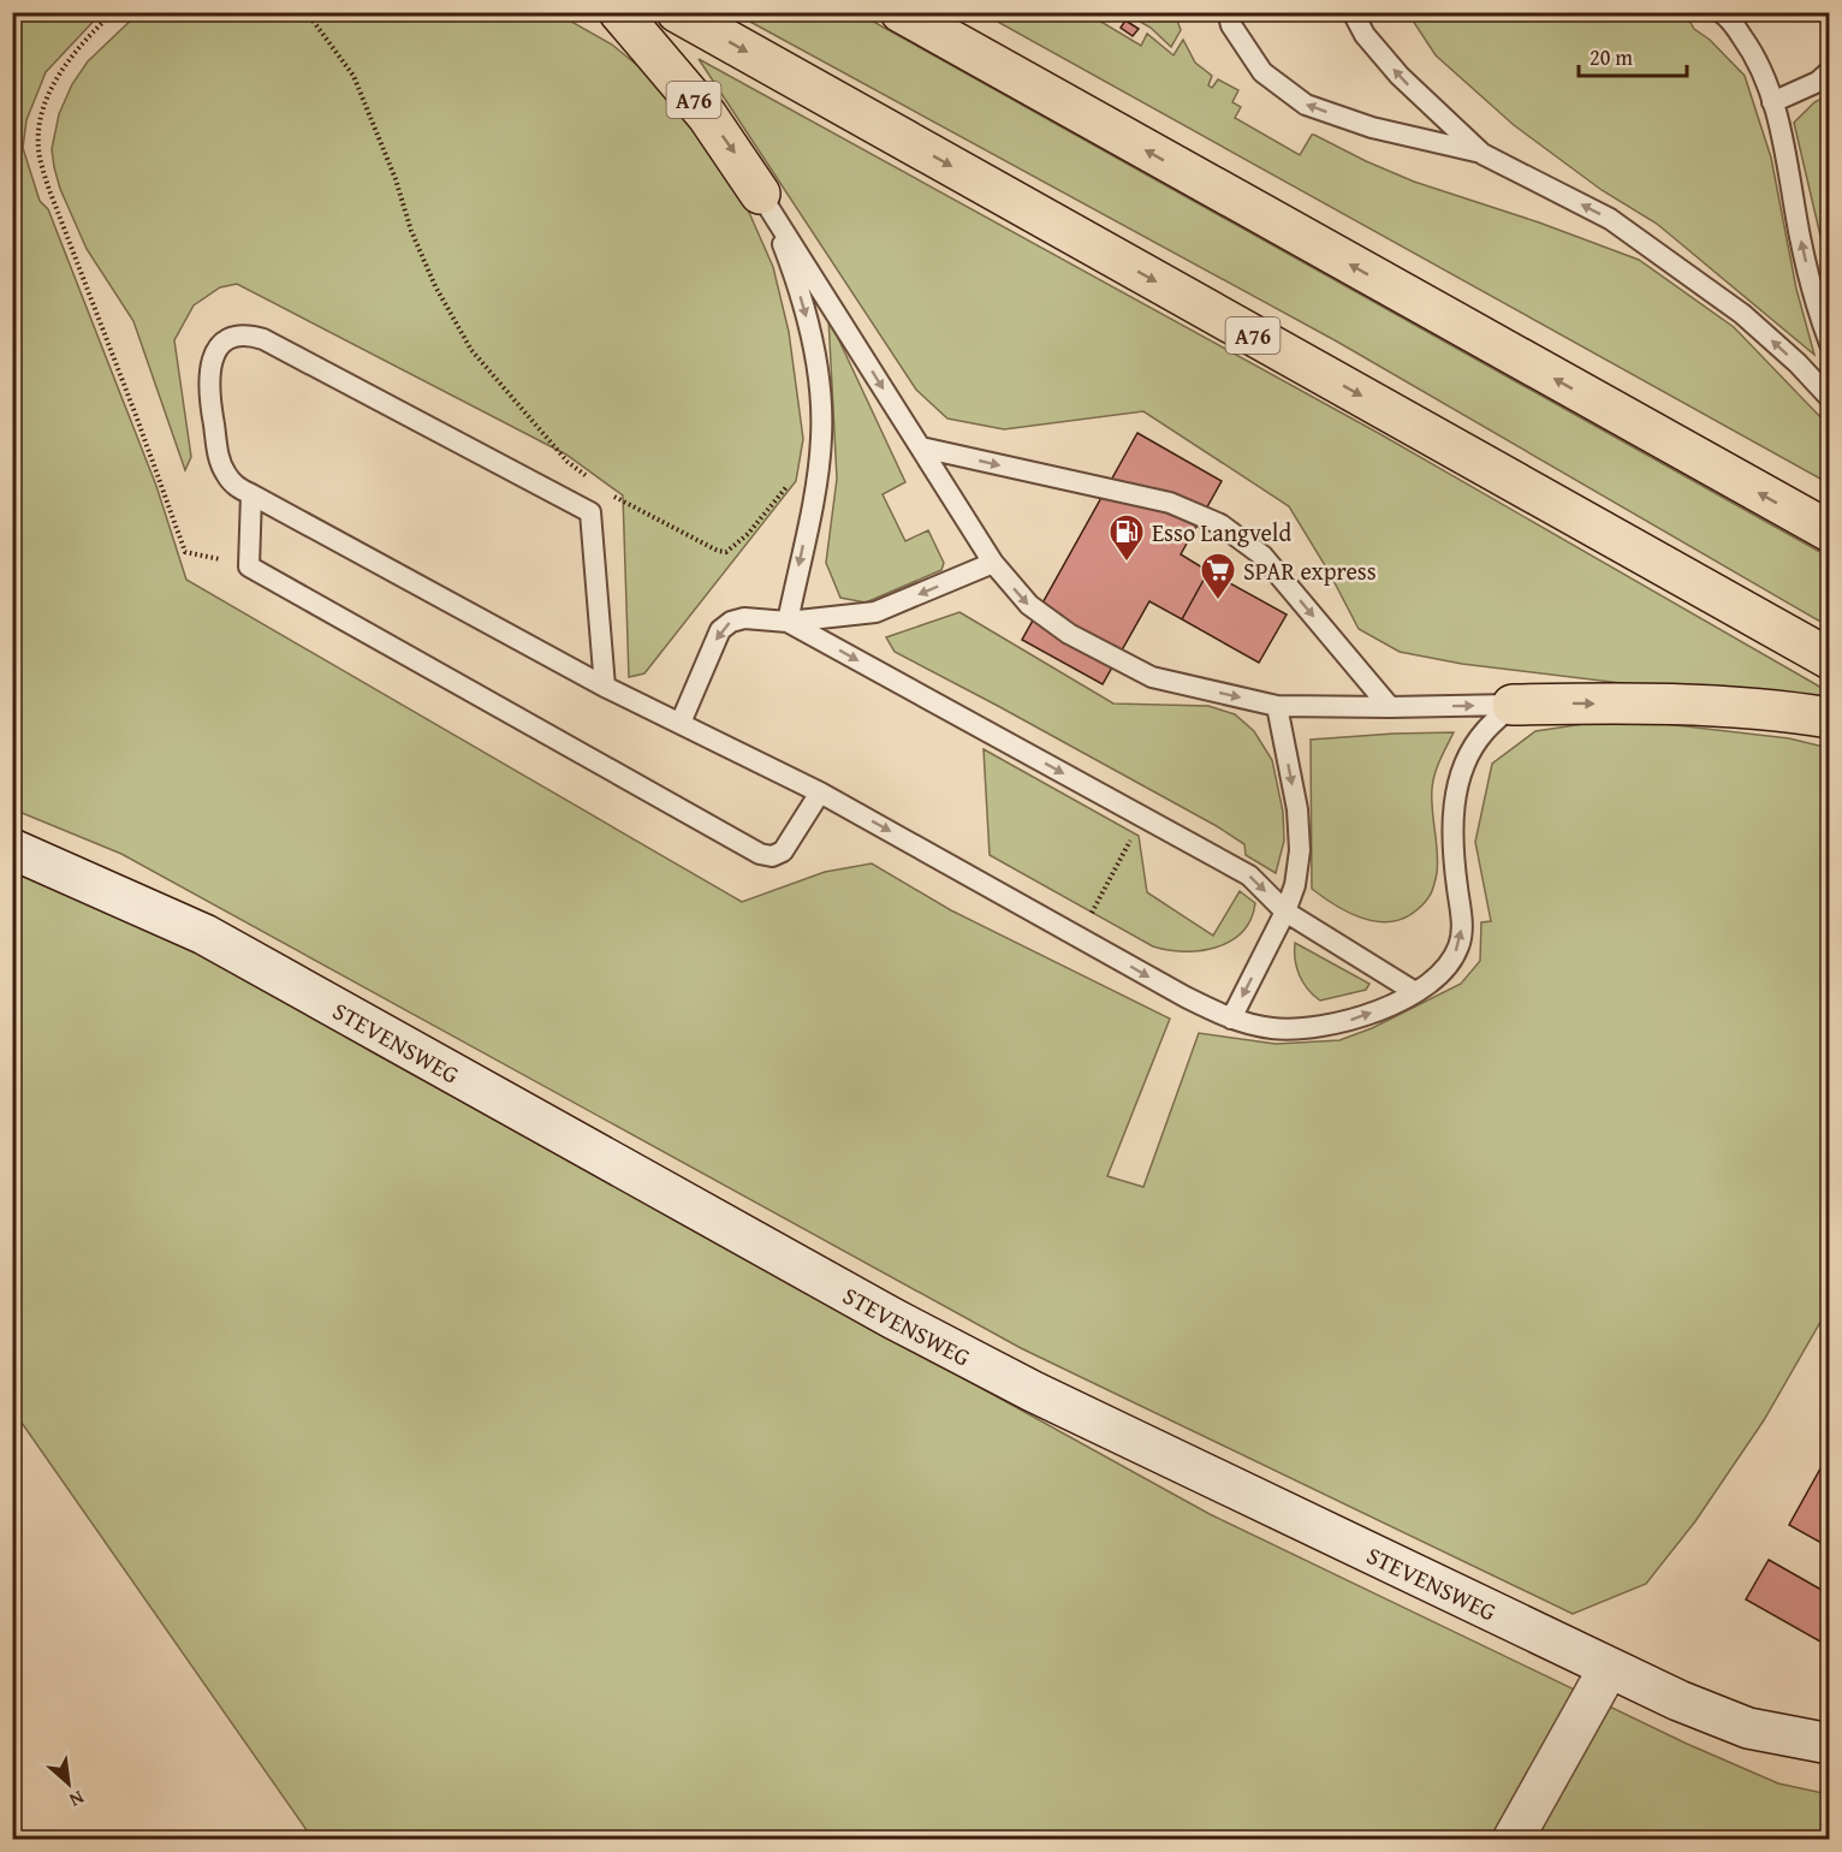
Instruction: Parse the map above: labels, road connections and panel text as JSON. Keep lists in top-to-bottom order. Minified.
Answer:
{"streets":{"highway":["A76"],"street":["STEVENSWEG"]},"places":{"fuel station":["Esso Langveld"],"supermarket":["SPAR express"]},"scale_bar":"20 m","north":"bottom right"}
